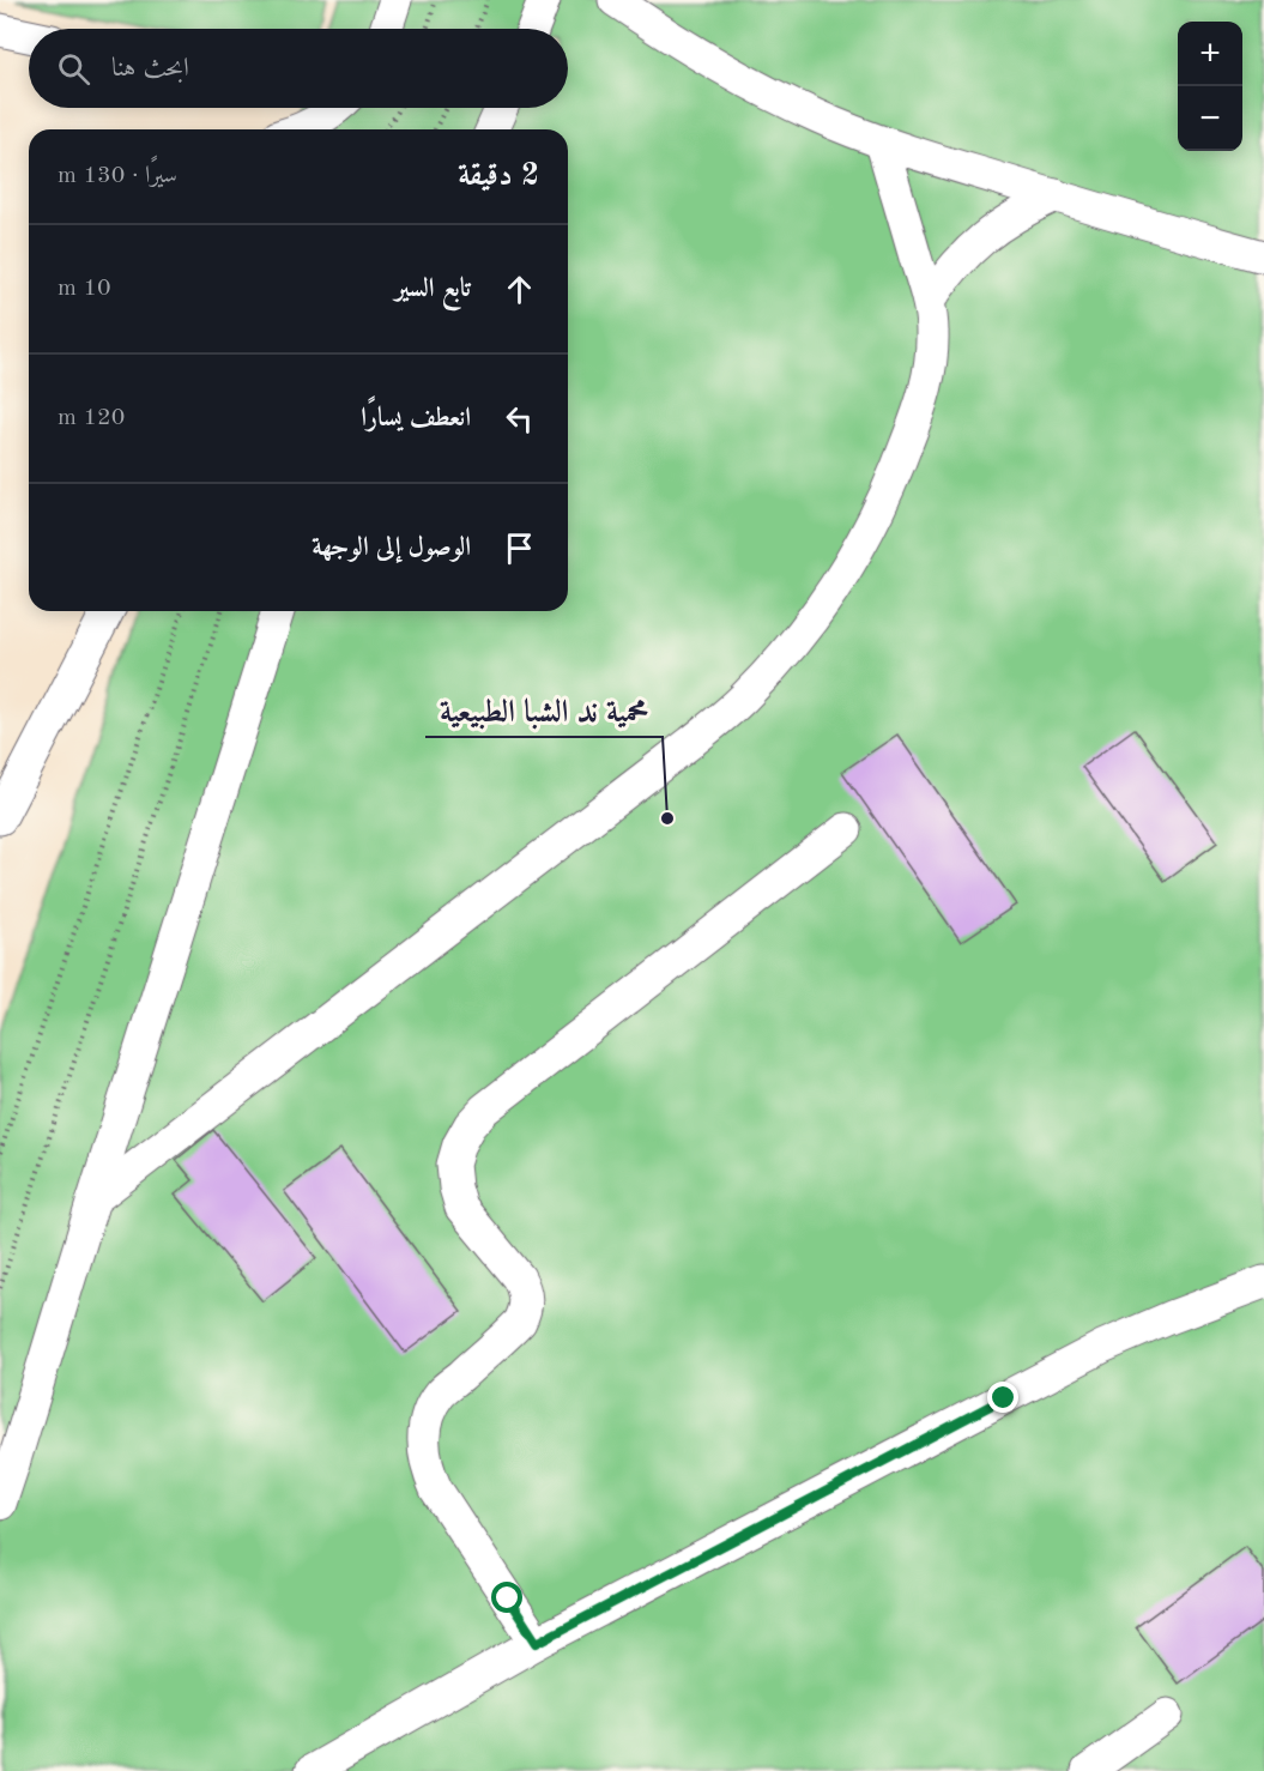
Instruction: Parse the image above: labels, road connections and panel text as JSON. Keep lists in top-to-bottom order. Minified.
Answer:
{"places":["محمية ند الشبا الطبيعية"],"page":{"map_buttons":["+","−"],"search":"ابحث هنا","heading":["2 دقيقة","سيرًا · 130 m"],"list":[["تابع السير","10 m"],["انعطف يسارًا","120 m"],"الوصول إلى الوجهة"]}}
